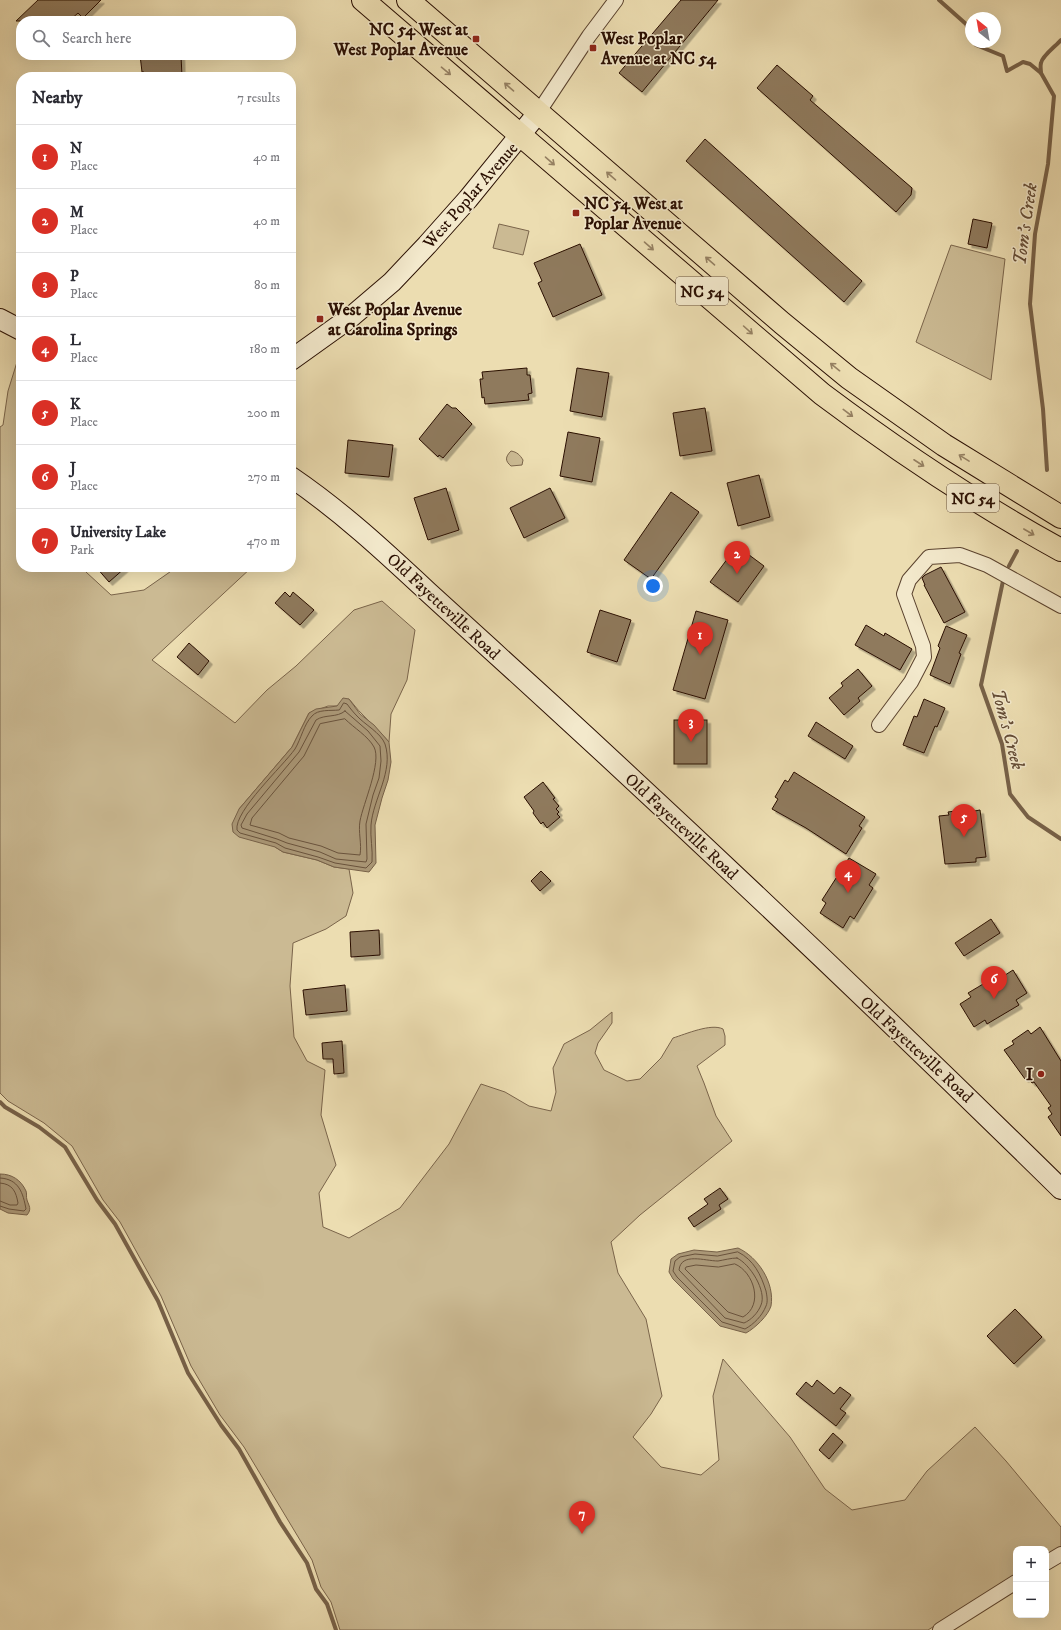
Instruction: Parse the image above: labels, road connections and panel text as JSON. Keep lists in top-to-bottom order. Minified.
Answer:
{"streets":{"highway":["NC 54"],"street":["West Poplar Avenue","Old Fayetteville Road"]},"crossings":[["West Poplar Avenue","NC 54"]],"water":["Tom's Creek"],"places":{"transit":["NC 54 West at West Poplar Avenue","West Poplar Avenue at NC 54","NC 54 West at Poplar Avenue","West Poplar Avenue at Carolina Springs"],"other":["I"]},"north":"top left","page":{"search":"Search here","heading":["Nearby","7 results"],"list":[{"mark":"1","name":"N","note":"Place","value":"40 m"},{"mark":"2","name":"M","note":"Place","value":"40 m"},{"mark":"3","name":"P","note":"Place","value":"80 m"},{"mark":"4","name":"L","note":"Place","value":"180 m"},{"mark":"5","name":"K","note":"Place","value":"200 m"},{"mark":"6","name":"J","note":"Place","value":"270 m"},{"mark":"7","name":"University Lake","note":"Park","value":"470 m"}],"pins":["2","1","3","5","4","6","7"],"map_buttons":["+","−"]}}
